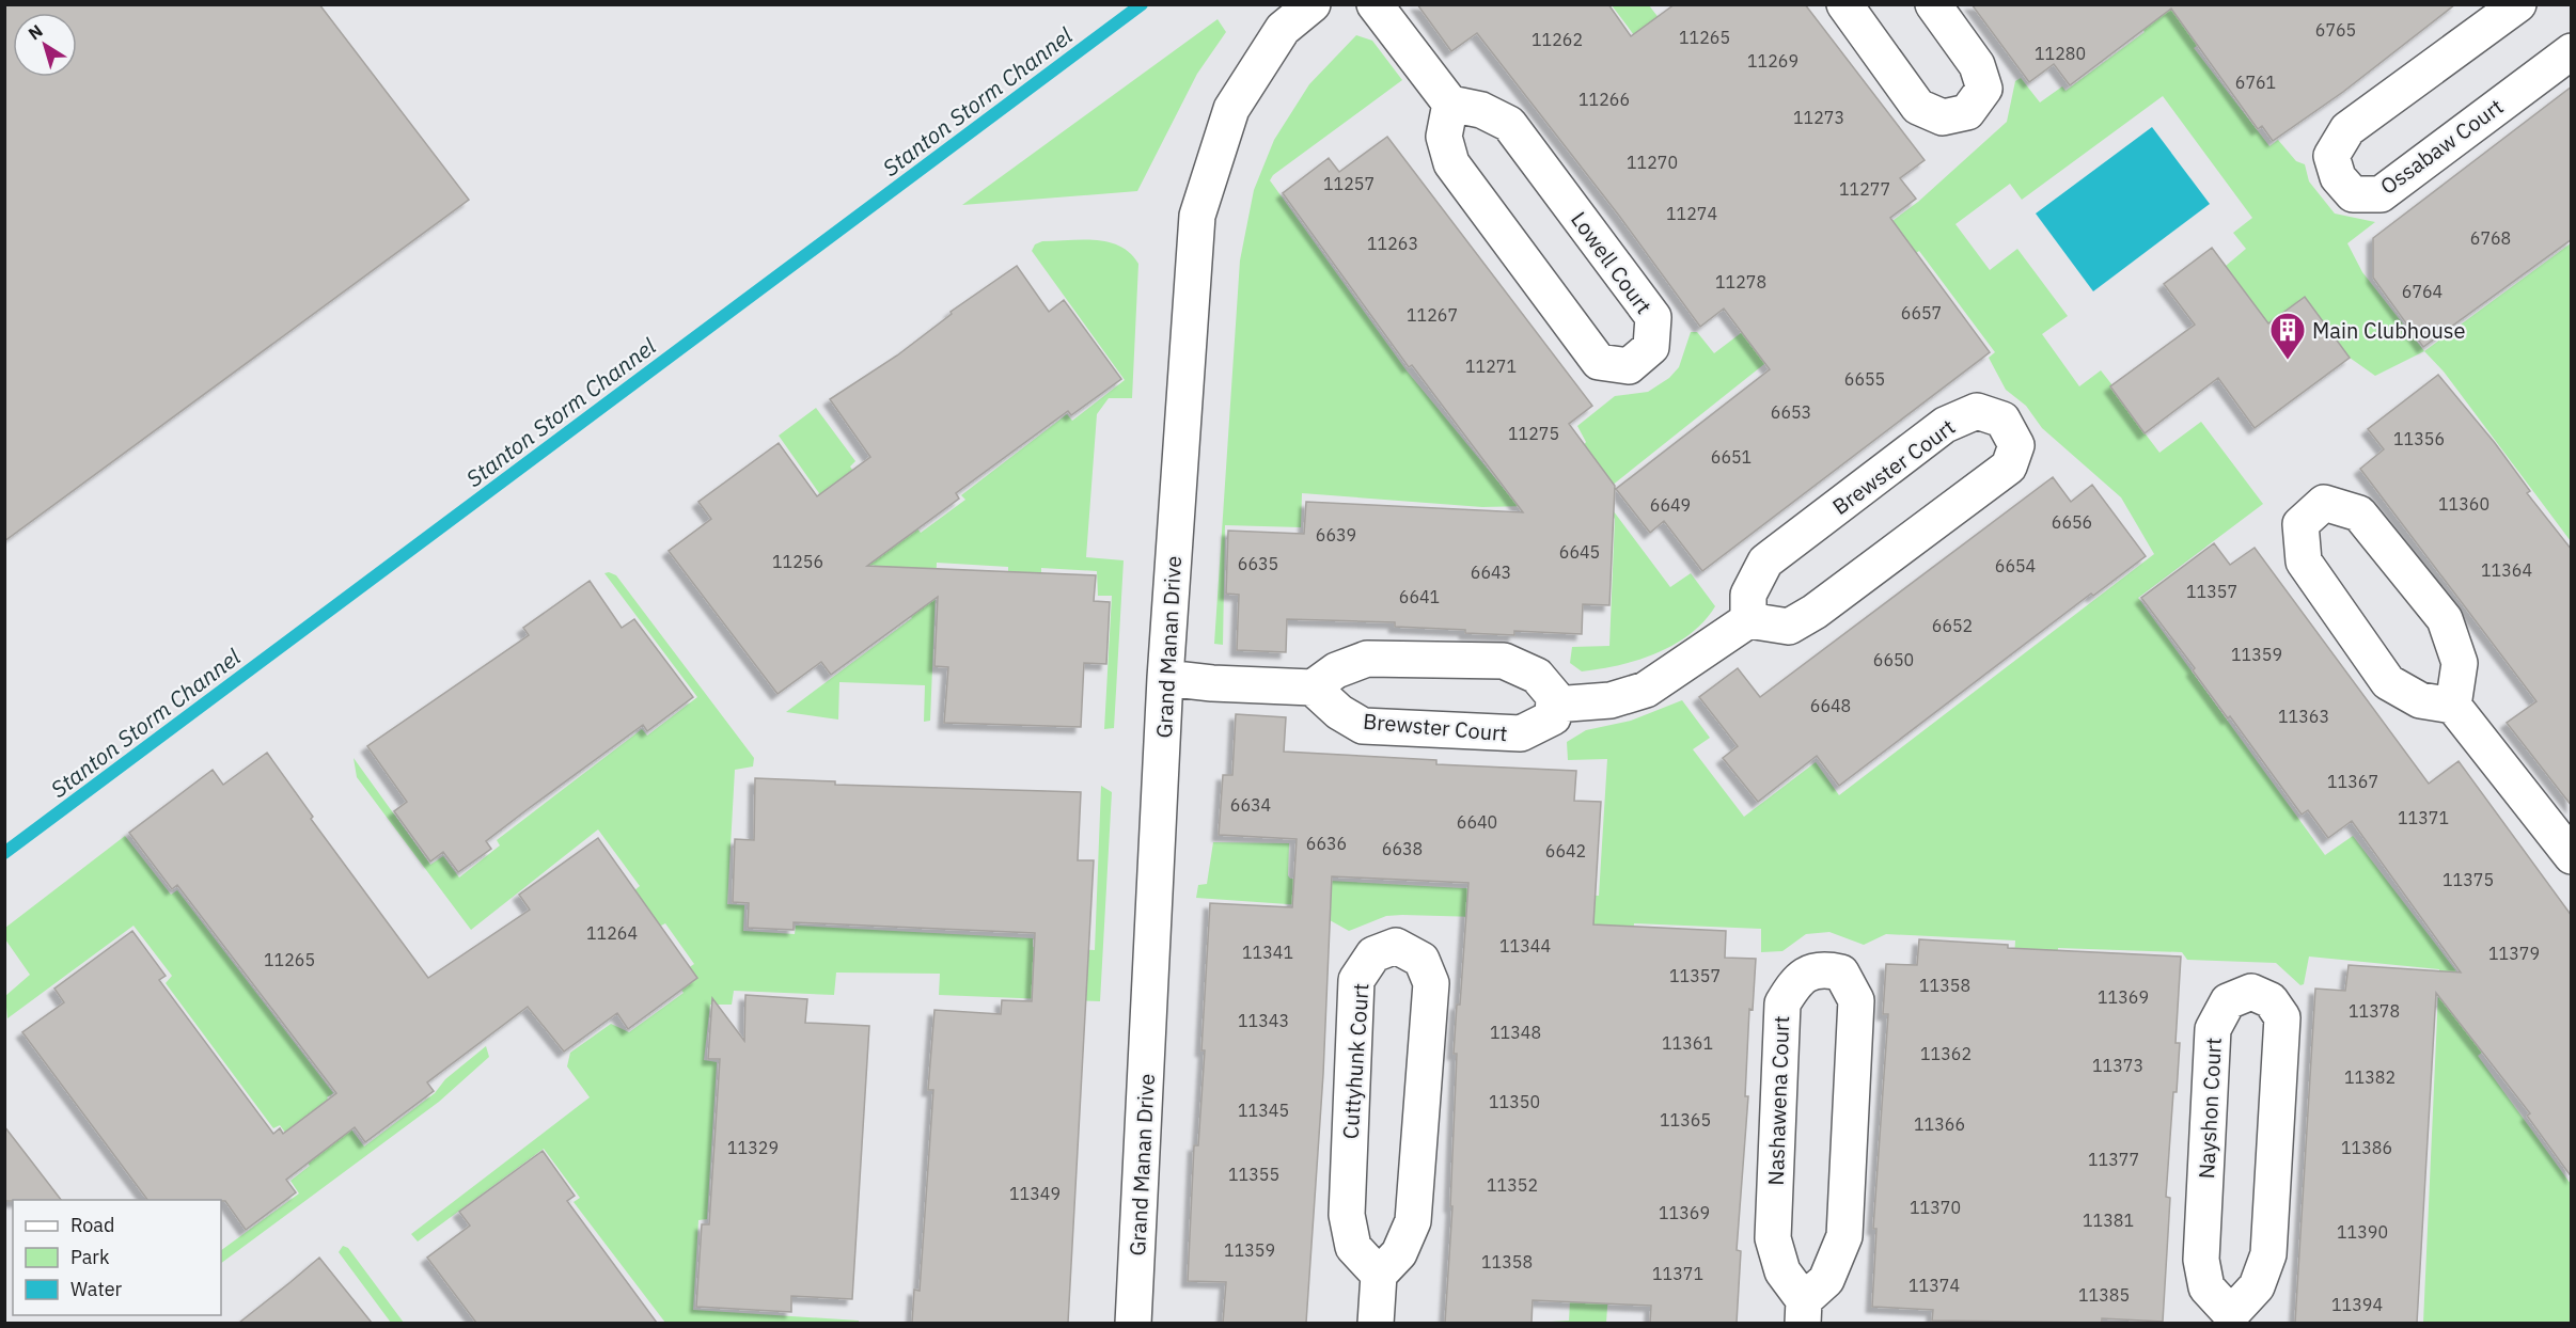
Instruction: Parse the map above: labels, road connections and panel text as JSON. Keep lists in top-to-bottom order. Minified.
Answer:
{"streets":{"street":["Ossabaw Court","Lowell Court","Brewster Court","Grand Manan Drive","Cuttyhunk Court","Nashawena Court","Nayshon Court"]},"water":["Stanton Storm Channel"],"places":{"building":["Main Clubhouse"]},"house_numbers":["6765","11265","11262","11280","11269","6761","11266","11273","11270","11257","11277","11274","6768","11263","11278","6764","6657","11267","11271","6655","6653","11275","11356","6651","11360","6649","6656","6639","6645","11256","6635","6654","11364","6643","11357","6641","6652","11359","6650","6648","11363","11367","6634","11371","6640","6636","6638","6642","11375","11264","11344","11341","11379","11265","11357","11358","11369","11378","11343","11348","11361","11362","11373","11382","11350","11345","11365","11366","11329","11386","11377","11355","11352","11349","11370","11369","11381","11390","11359","11358","11371","11374","11385","11394"],"legend":["Road","Park","Water"],"north":"top left"}
